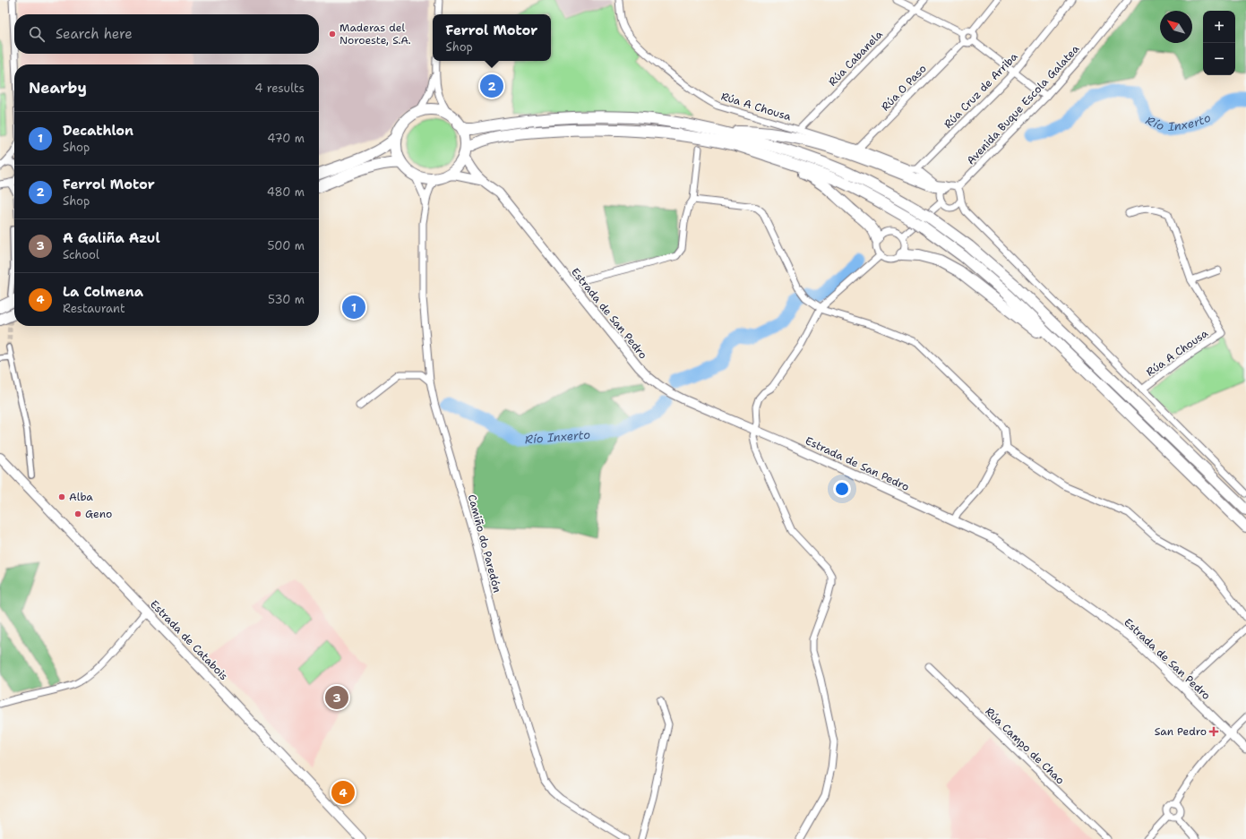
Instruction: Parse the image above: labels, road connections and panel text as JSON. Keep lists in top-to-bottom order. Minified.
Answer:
{"streets":{"main road":["Estrada de Catabois"],"street":["Rúa Cabanela","Rúa O Paso","Rúa Cruz de Arriba","Avenida Buque Escola Galatea","Rúa A Chousa","Estrada de San Pedro","Camiño do Paredón","Rúa Campo de Chao"]},"crossings":[["Rúa Cabanela","Rúa A Chousa"],["Rúa O Paso","Rúa A Chousa"],["Rúa Cruz de Arriba","Rúa A Chousa"],["Avenida Buque Escola Galatea","Rúa A Chousa"]],"water":["Río Inxerto"],"places":{"other":["Maderas del Noroeste, S.A.","Alba","Geno"],"health":["San Pedro"]},"north":"top left","page":{"map_buttons":["+","−"],"popup":["Ferrol Motor","Shop"],"search":"Search here","heading":["Nearby","4 results"],"pins":["2","1","3","4"],"list":[{"mark":"1","name":"Decathlon","note":"Shop","value":"470 m"},{"mark":"2","name":"Ferrol Motor","note":"Shop","value":"480 m"},{"mark":"3","name":"A Galiña Azul","note":"School","value":"500 m"},{"mark":"4","name":"La Colmena","note":"Restaurant","value":"530 m"}]}}
